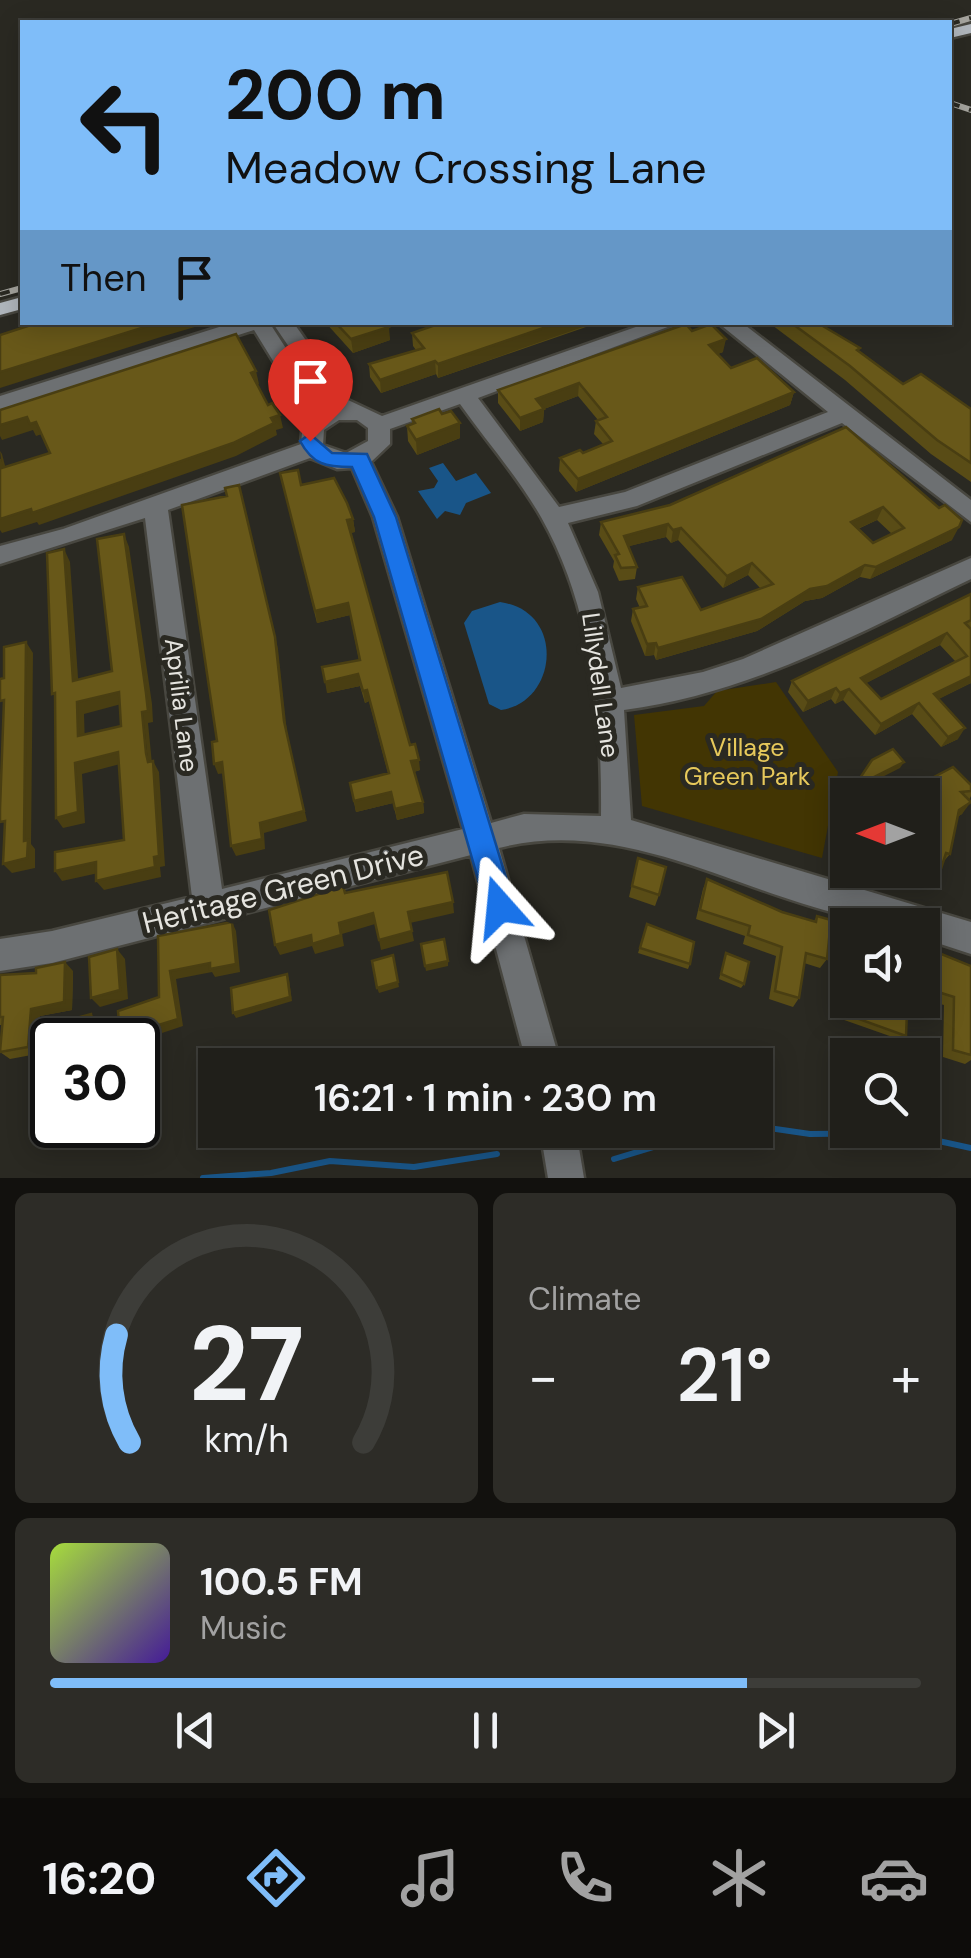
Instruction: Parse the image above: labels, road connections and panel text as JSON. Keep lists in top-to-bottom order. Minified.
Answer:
{"streets":{"street":["Lillydell Lane","Aprilia Lane","Heritage Green Drive"]},"crossings":[["Lillydell Lane","Heritage Green Drive"],["Aprilia Lane","Heritage Green Drive"]],"parks":["Village Green Park"],"north":"left","page":{"turn":["200 m","Meadow Crossing Lane"],"then":"Then","limit":"30","trip":"16:21 · 1 min · 230 m","tile":"Climate","heat":["−","21°","+"],"song":["100.5 FM","Music"],"tabs":"16:20","gauge":["27","km/h"]}}
